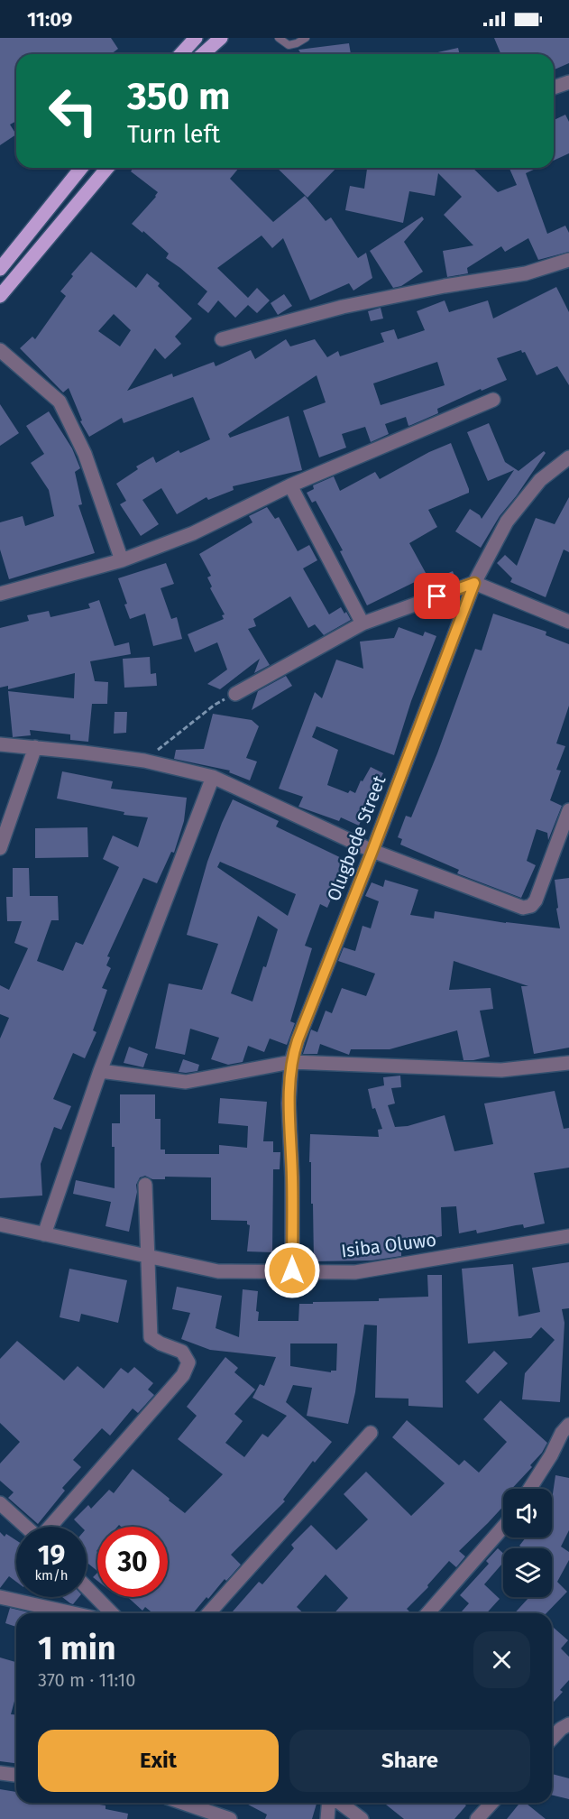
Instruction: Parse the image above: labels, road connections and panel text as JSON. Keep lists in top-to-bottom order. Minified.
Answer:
{"streets":{"street":["Olugbede Street","Isiba Oluwo"]},"crossings":[["Olugbede Street","Isiba Oluwo"]],"page":{"status":"11:09","turn":["350 m","Turn left"],"speed":"19 km/h","limit":"30","heading":["1 min","370 m · 11:10"],"buttons":["Exit","Share"]}}
